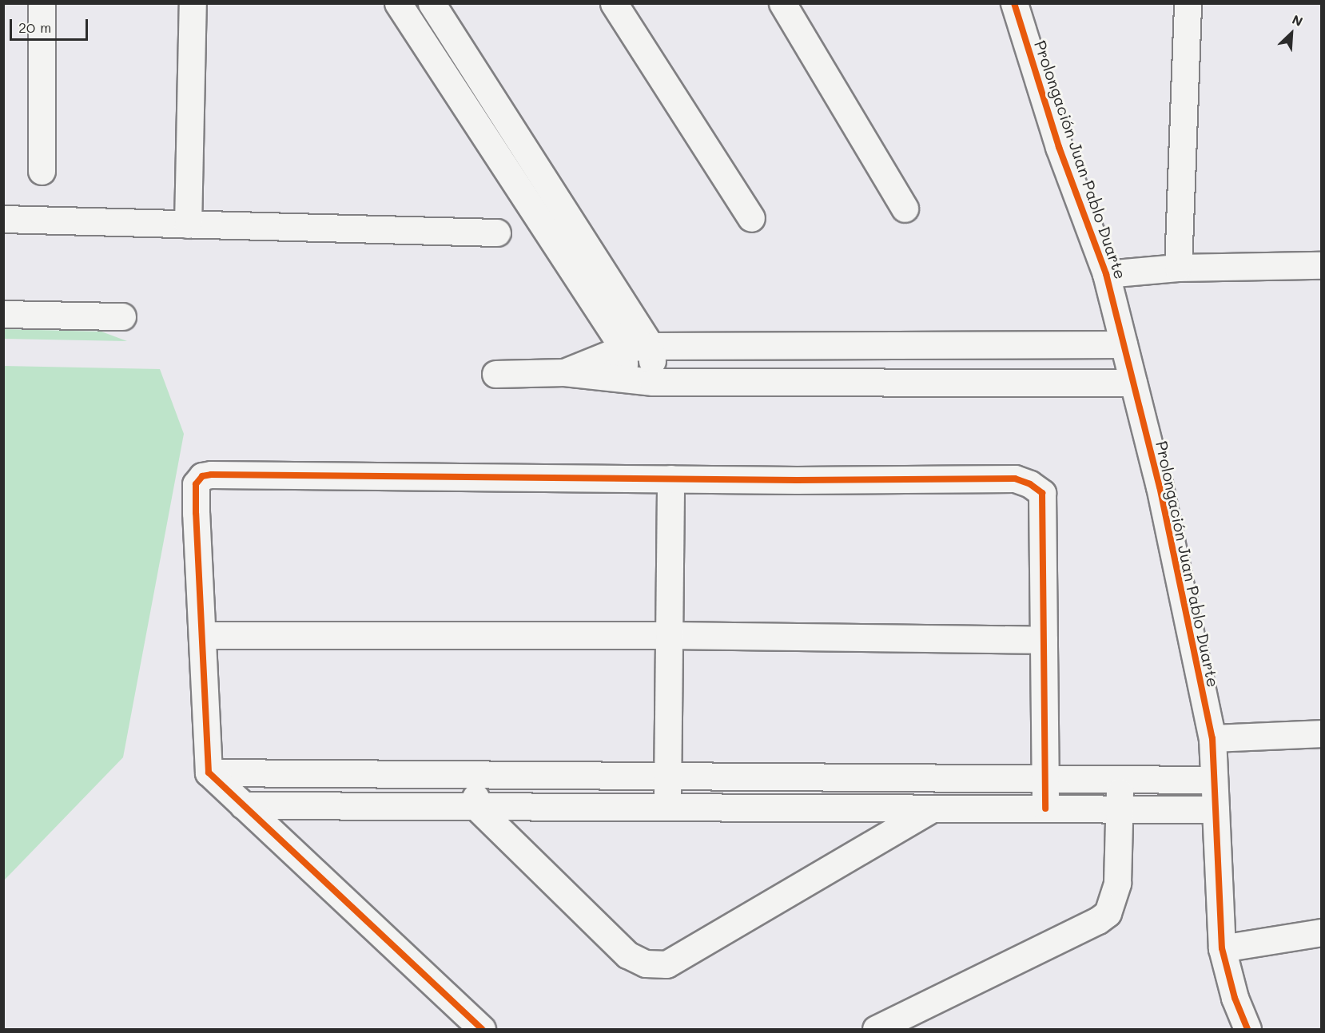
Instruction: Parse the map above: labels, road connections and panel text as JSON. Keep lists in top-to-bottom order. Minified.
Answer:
{"streets":{"street":["Prolongación Juan Pablo Duarte"]},"scale_bar":"20 m","north":"top right"}
